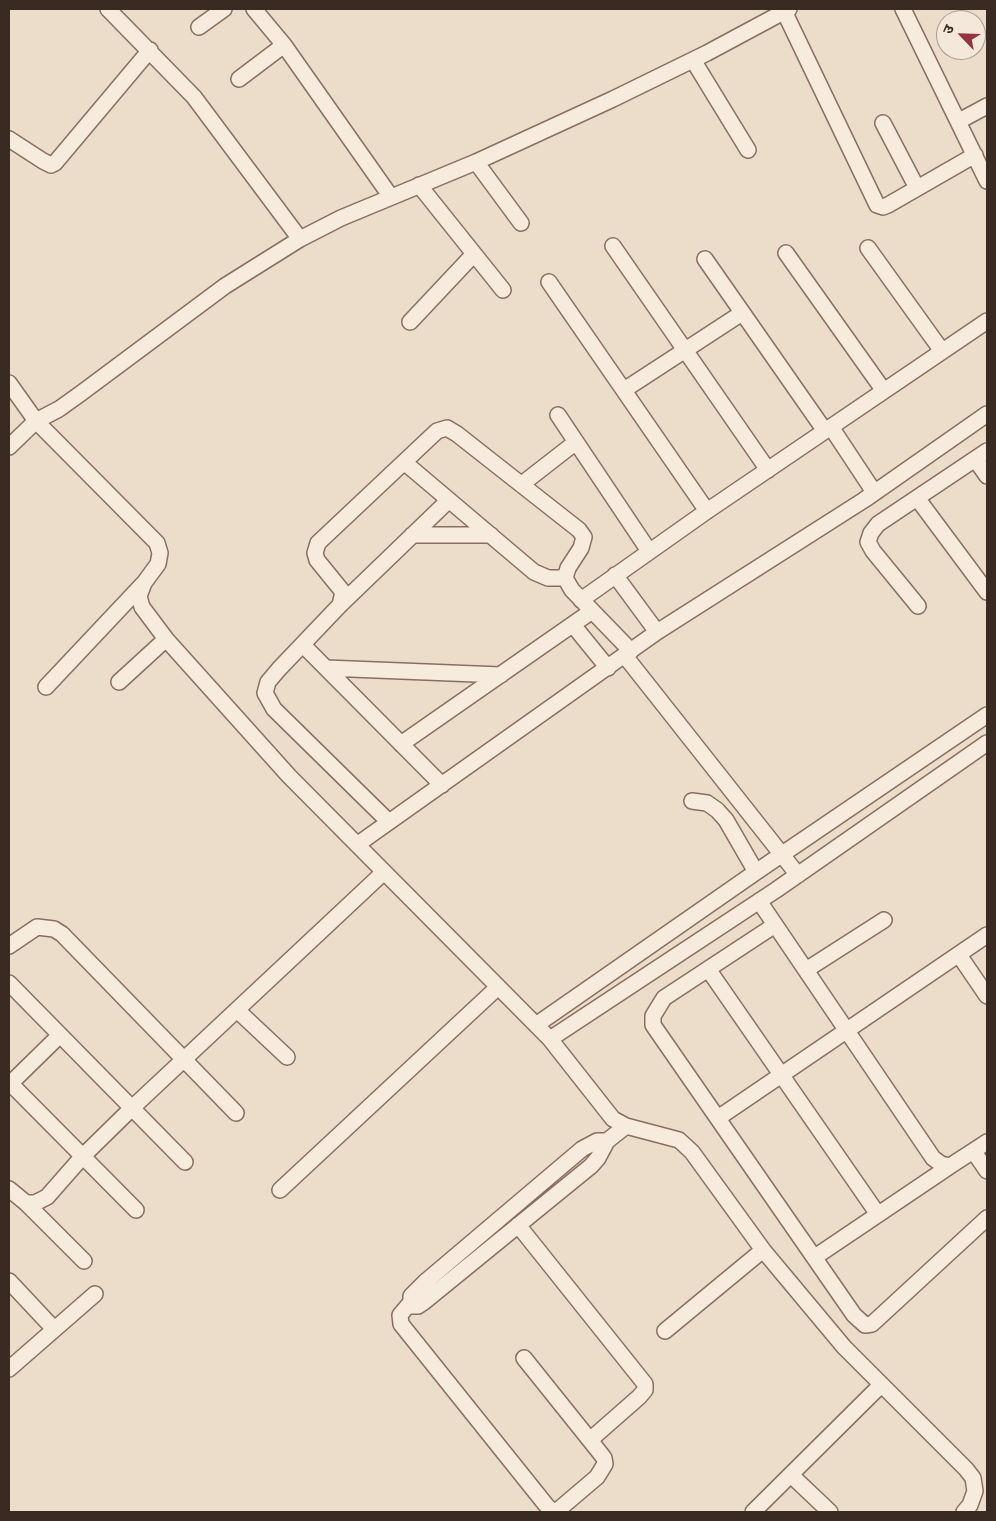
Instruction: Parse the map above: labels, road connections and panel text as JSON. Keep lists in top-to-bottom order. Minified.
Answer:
{"north":"top left"}
